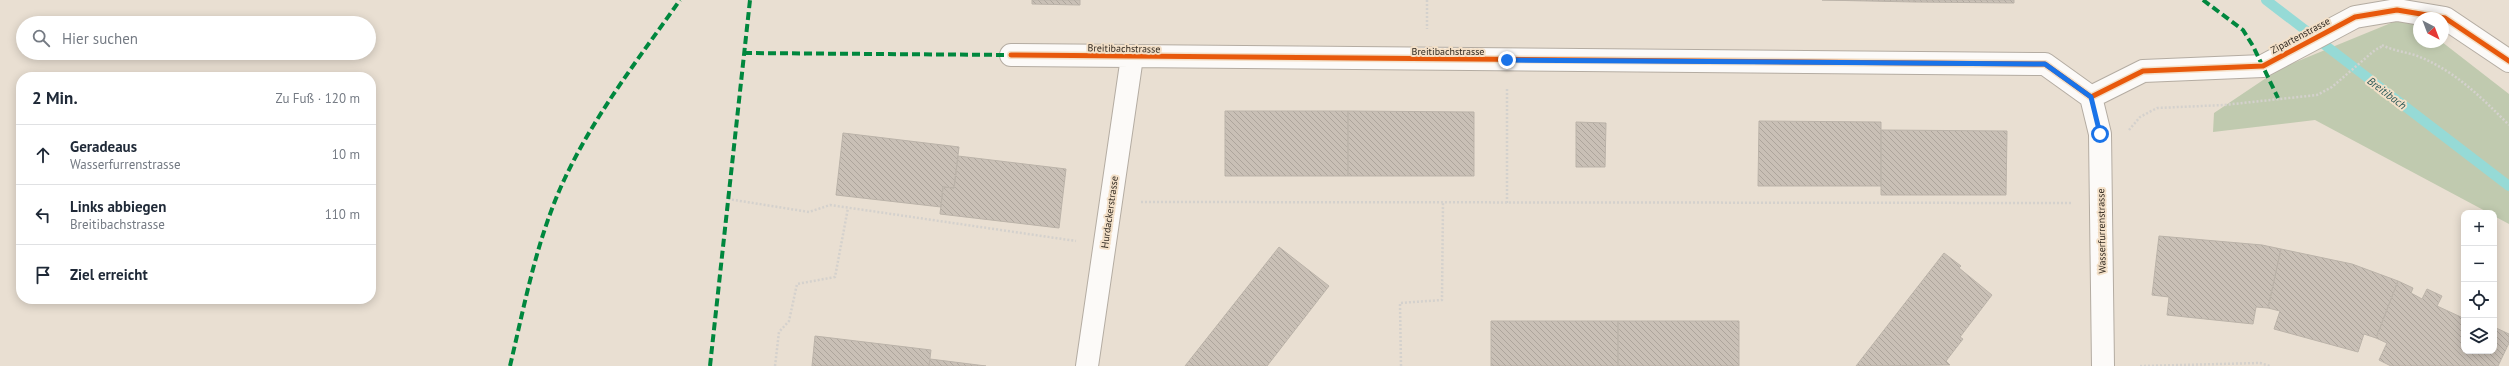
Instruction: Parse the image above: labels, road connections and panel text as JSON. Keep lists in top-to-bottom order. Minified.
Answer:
{"streets":{"street":["Zipartenstrasse","Breitibachstrasse","Hurdackerstrasse","Wasserfurrenstrasse"]},"crossings":[["Zipartenstrasse","Breitibachstrasse"],["Zipartenstrasse","Wasserfurrenstrasse"],["Breitibachstrasse","Hurdackerstrasse"],["Breitibachstrasse","Wasserfurrenstrasse"]],"water":["Breitibach"],"north":"bottom right","page":{"search":"Hier suchen","heading":["2 Min.","Zu Fuß · 120 m"],"list":[["Geradeaus","Wasserfurrenstrasse","10 m"],["Links abbiegen","Breitibachstrasse","110 m"],"Ziel erreicht"],"map_buttons":["+","−"]}}
